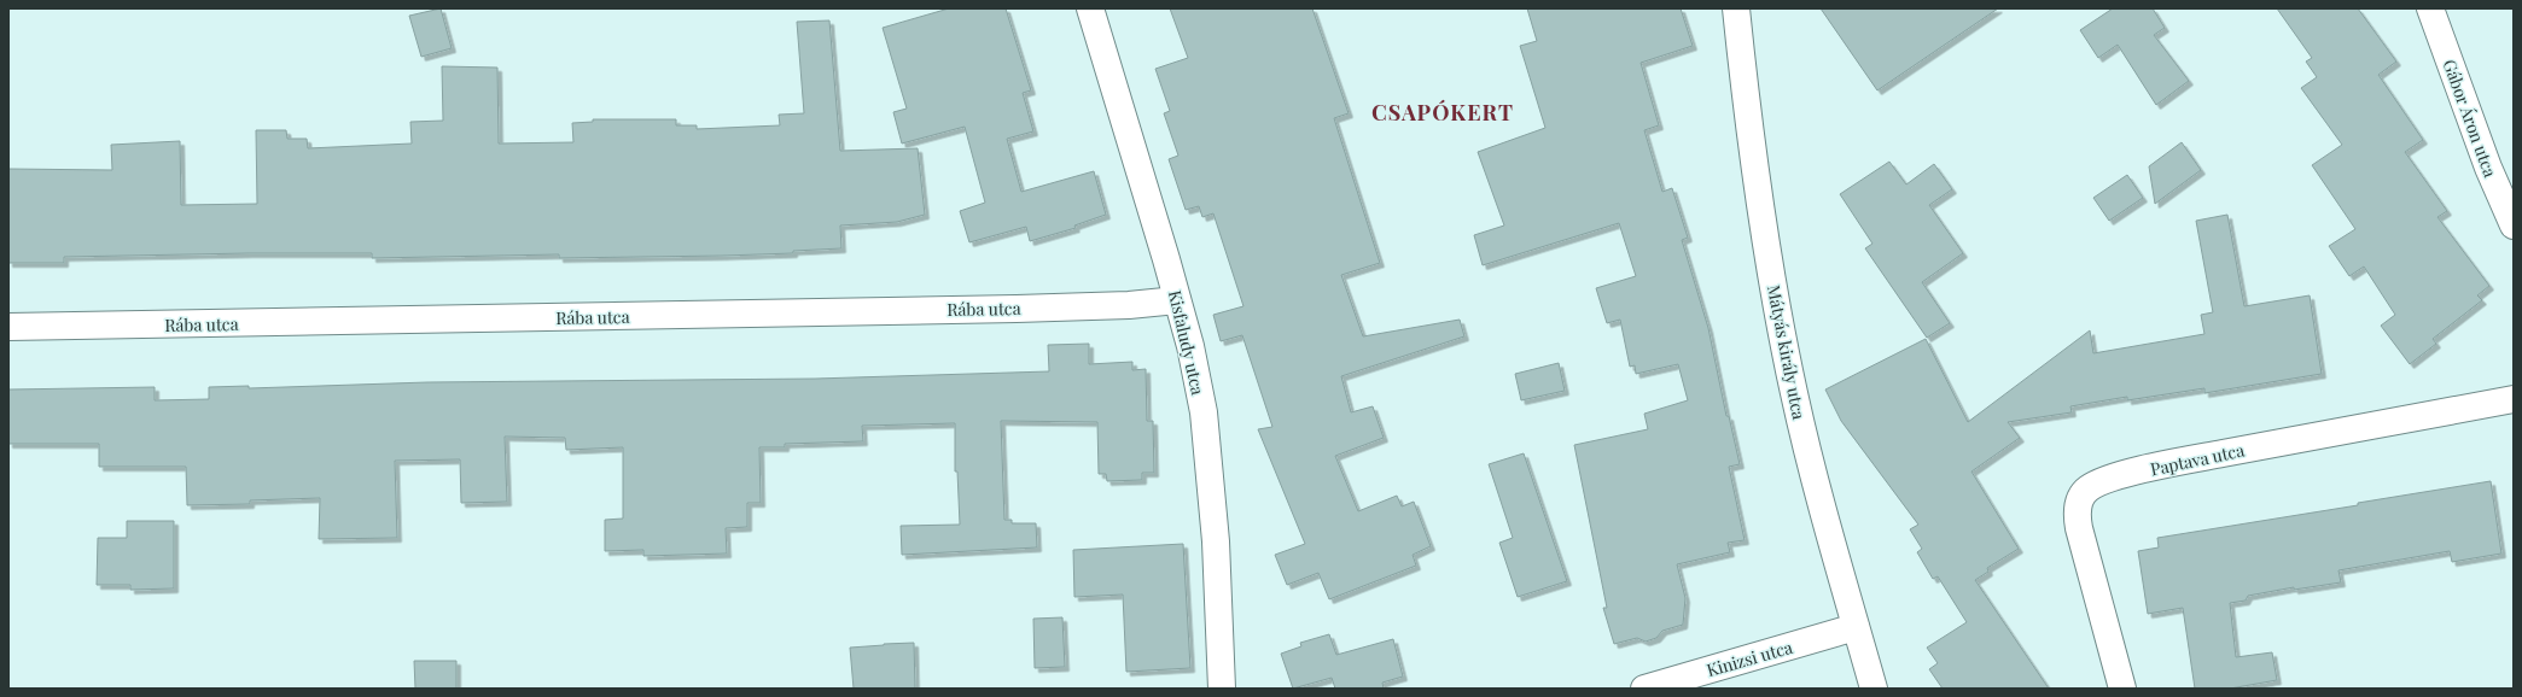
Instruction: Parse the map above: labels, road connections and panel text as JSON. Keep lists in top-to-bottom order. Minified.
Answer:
{"streets":{"street":["Gábor Áron utca","Rába utca","Kisfaludy utca","Mátyás király utca","Paptava utca","Kinizsi utca"]},"crossings":[["Rába utca","Kisfaludy utca"],["Mátyás király utca","Kinizsi utca"]],"districts":["CSAPÓKERT"]}
